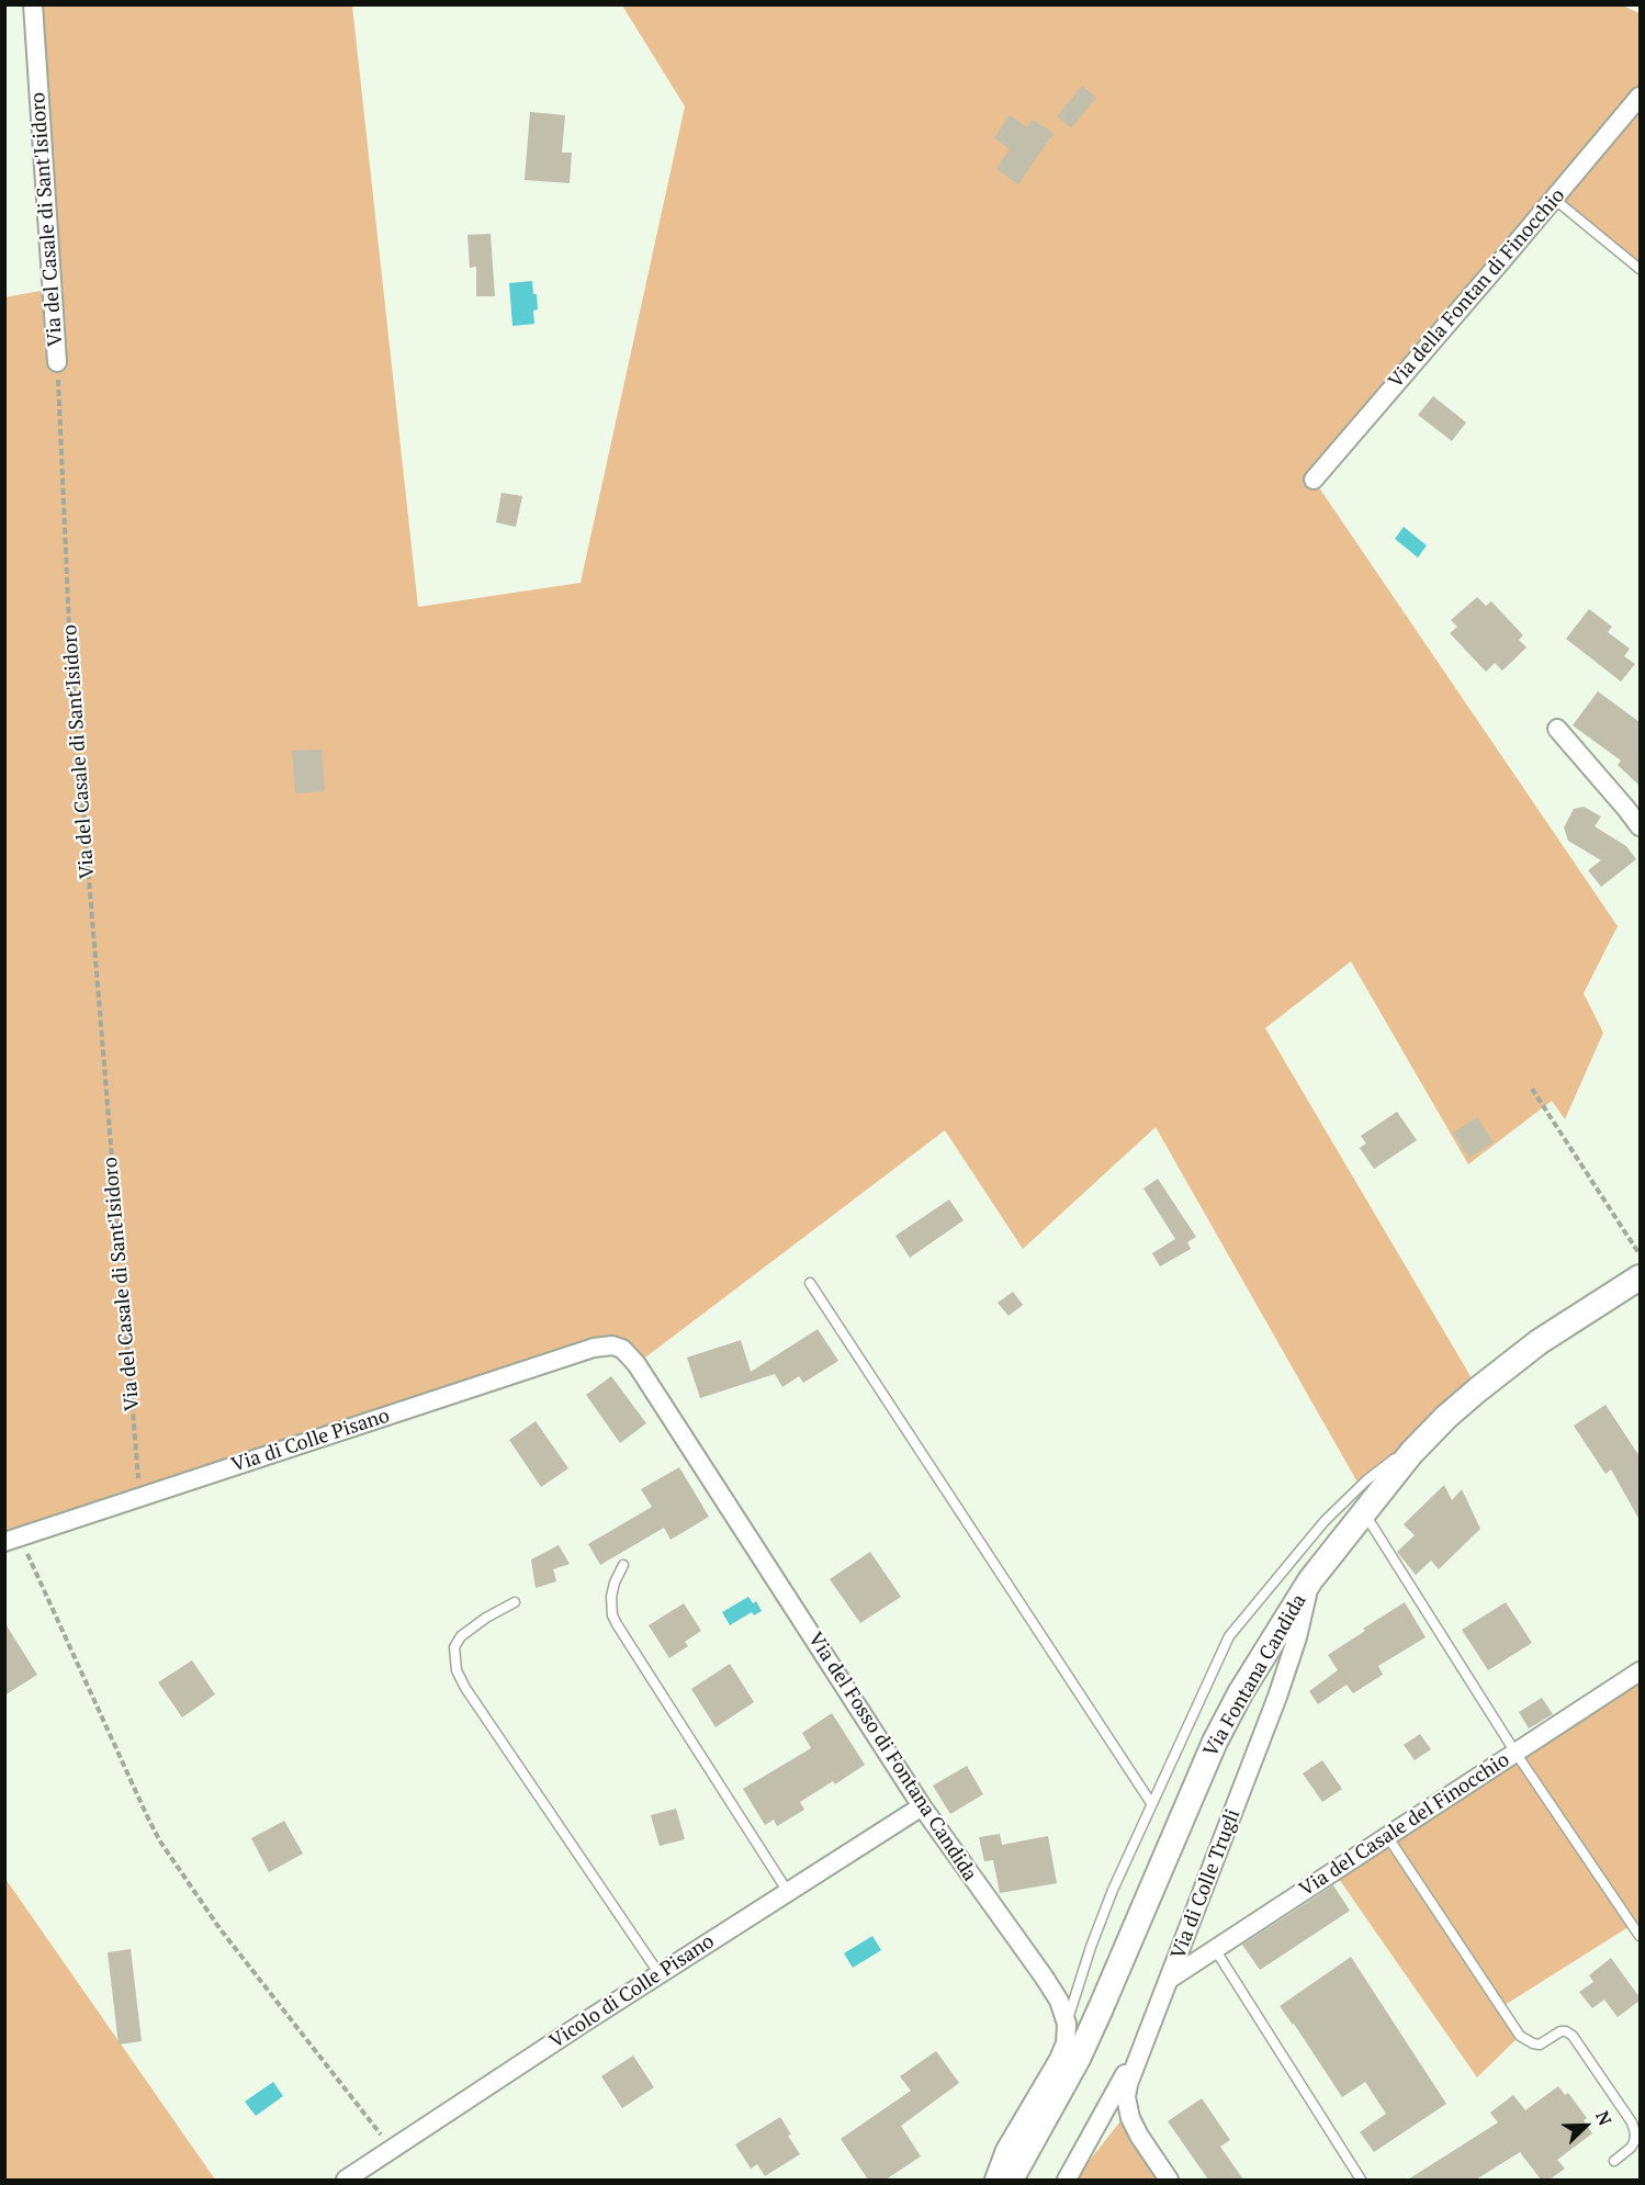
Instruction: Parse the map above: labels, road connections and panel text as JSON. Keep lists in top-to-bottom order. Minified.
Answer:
{"streets":{"main road":["Via Fontana Candida"],"street":["Via del Casale di Sant'Isidoro","Via della Fontan di Finocchio","Via di Colle Pisano","Via del Fosso di Fontana Candida","Via del Casale del Finocchio","Via di Colle Trugli","Vicolo di Colle Pisano"]},"crossings":[["Via del Casale di Sant'Isidoro","Via di Colle Pisano"],["Via di Colle Pisano","Via del Fosso di Fontana Candida"],["Via Fontana Candida","Via di Colle Trugli"],["Via del Fosso di Fontana Candida","Vicolo di Colle Pisano"],["Via del Casale del Finocchio","Via di Colle Trugli"]],"north":"top right"}
